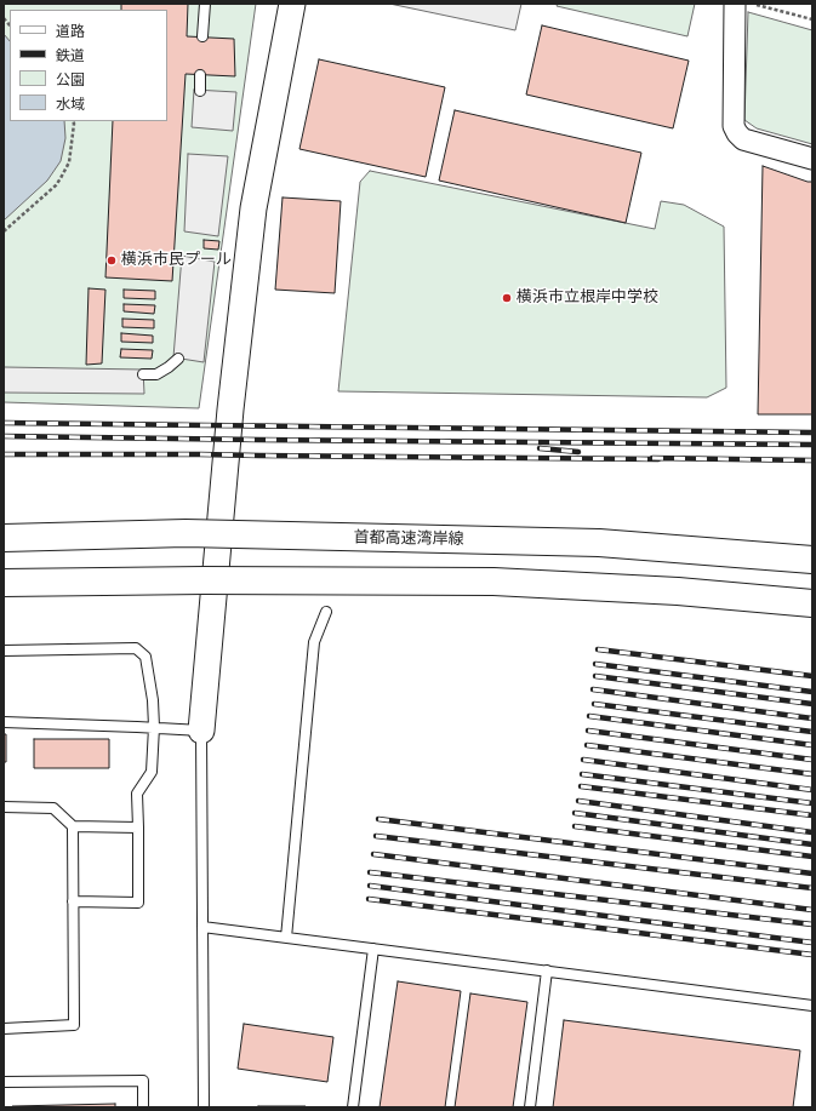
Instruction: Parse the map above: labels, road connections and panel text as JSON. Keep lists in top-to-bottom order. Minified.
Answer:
{"streets":{"highway":["首都高速湾岸線"]},"places":["横浜市民プール","横浜市立根岸中学校"],"legend":["道路","鉄道","公園","水域"]}
